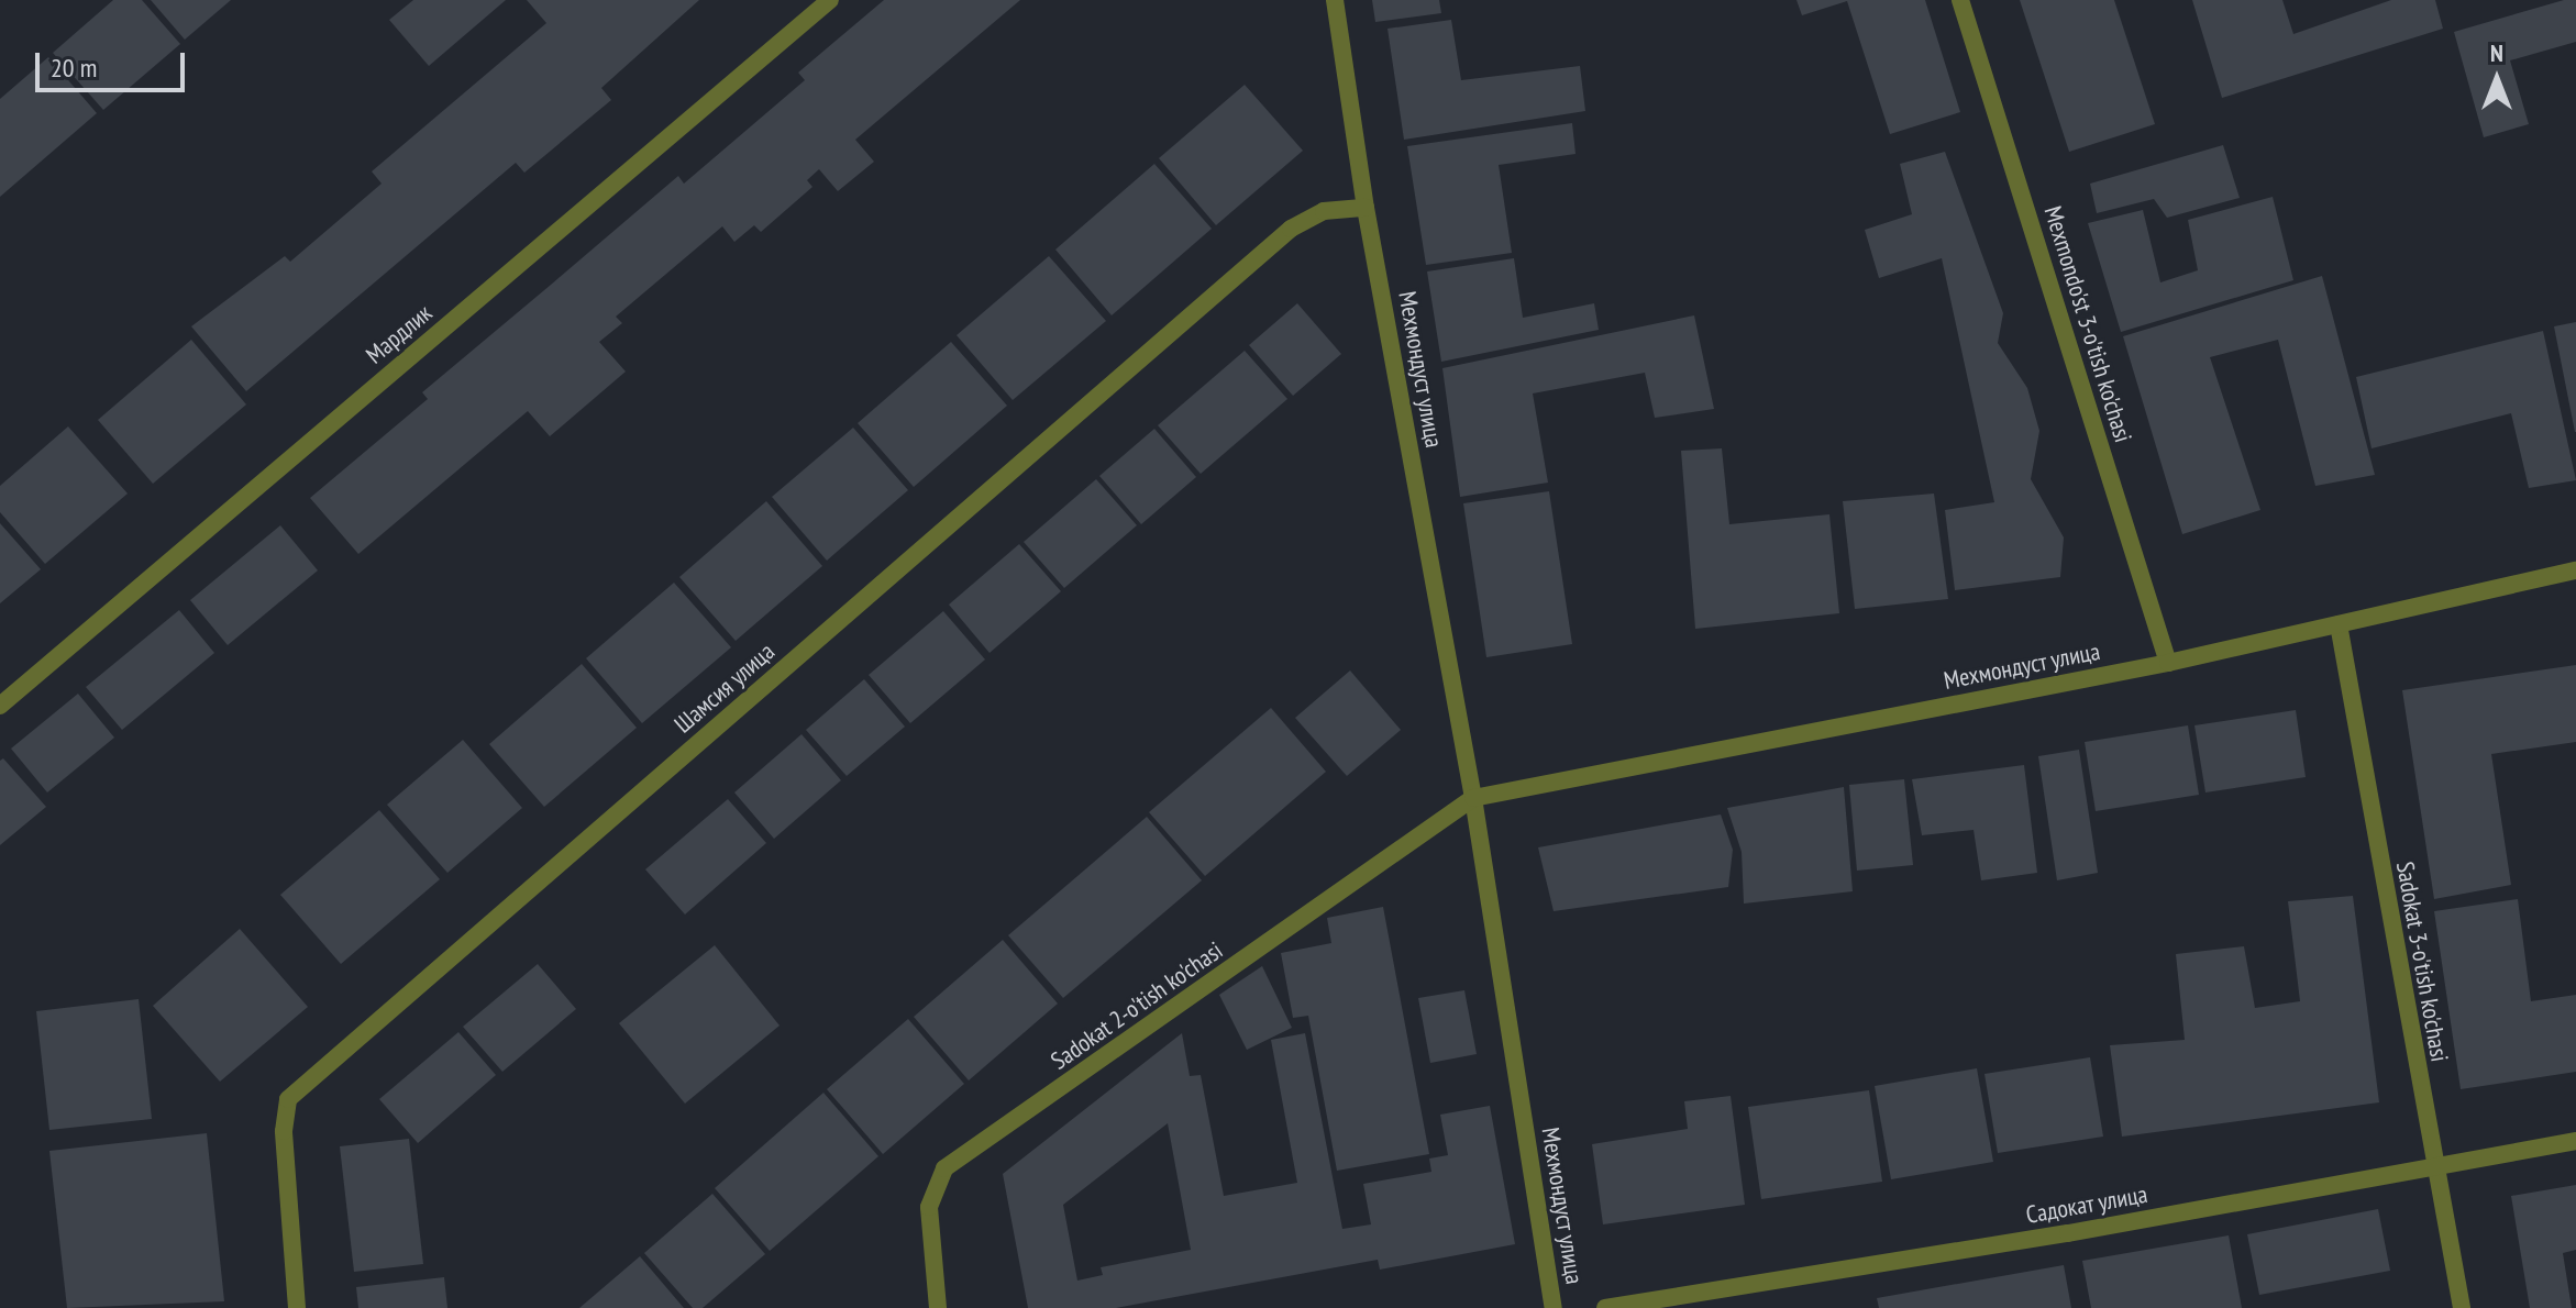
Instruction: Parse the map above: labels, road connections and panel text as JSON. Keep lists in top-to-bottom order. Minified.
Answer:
{"streets":{"street":["Mexmondo'st 3-o'tish ko'chasi","Мардлик","Мехмондуст улица","Шамсия улица","Sadokat 3-o'tish ko'chasi","Sadokat 2-o'tish ko'chasi","Садокат улица"]},"crossings":[["Mexmondo'st 3-o'tish ko'chasi","Мехмондуст улица"],["Мехмондуст улица","Шамсия улица"],["Мехмондуст улица","Sadokat 3-o'tish ko'chasi"],["Мехмондуст улица","Sadokat 2-o'tish ko'chasi"],["Sadokat 3-o'tish ko'chasi","Садокат улица"]],"scale_bar":"20 m","north":"top"}
